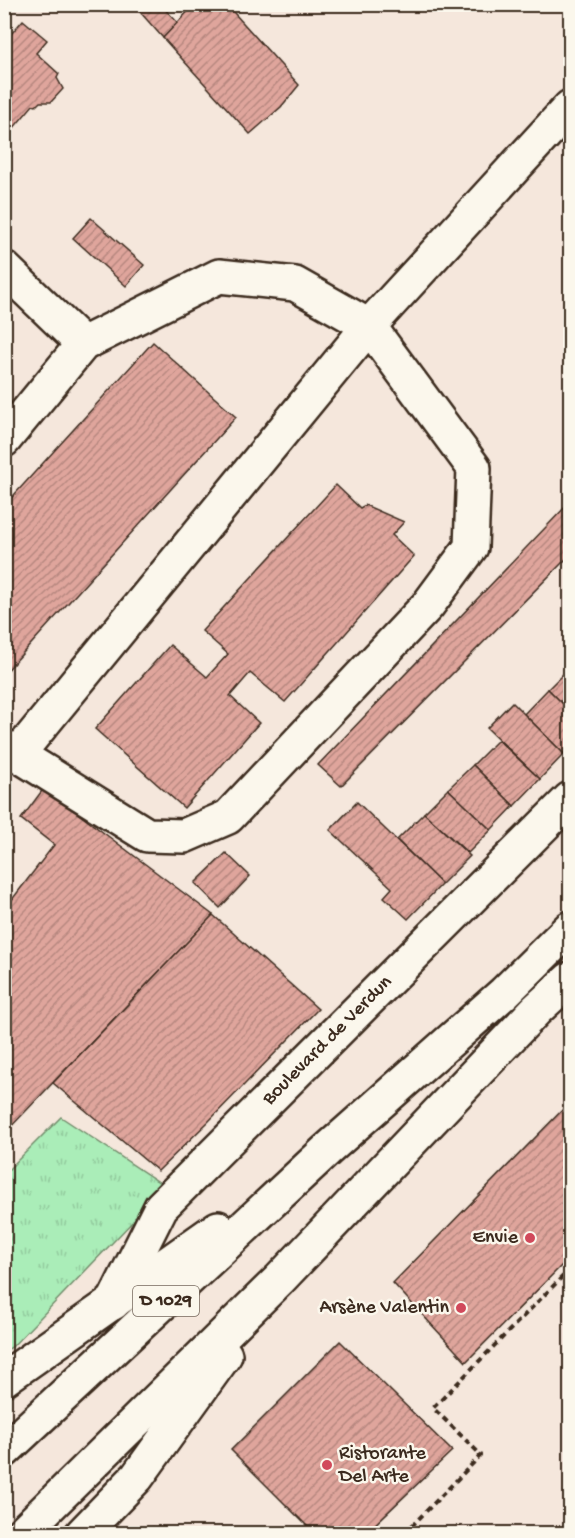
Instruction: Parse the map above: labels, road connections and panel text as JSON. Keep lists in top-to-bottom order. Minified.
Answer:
{"streets":{"main road":["Boulevard de Verdun","D 1029"]},"places":["Envie","Arsène Valentin","Ristorante Del Arte"]}
